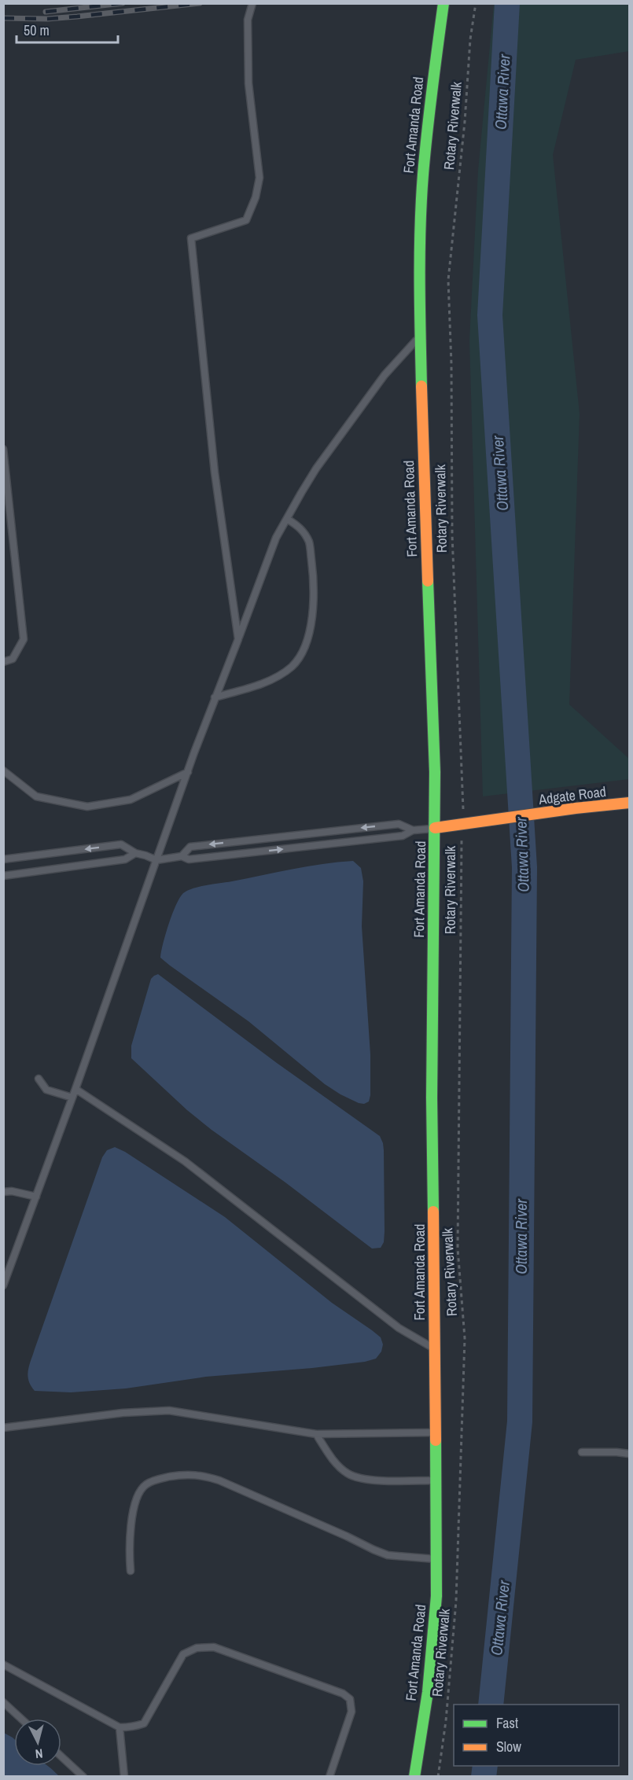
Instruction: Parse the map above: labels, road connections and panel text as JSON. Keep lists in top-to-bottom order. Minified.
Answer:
{"streets":{"street":["Fort Amanda Road","Adgate Road"],"path":["Rotary Riverwalk"]},"crossings":[["Fort Amanda Road","Adgate Road"],["Rotary Riverwalk","Adgate Road"]],"water":["Ottawa River"],"legend":["Fast","Slow"],"scale_bar":"50 m","north":"bottom"}
